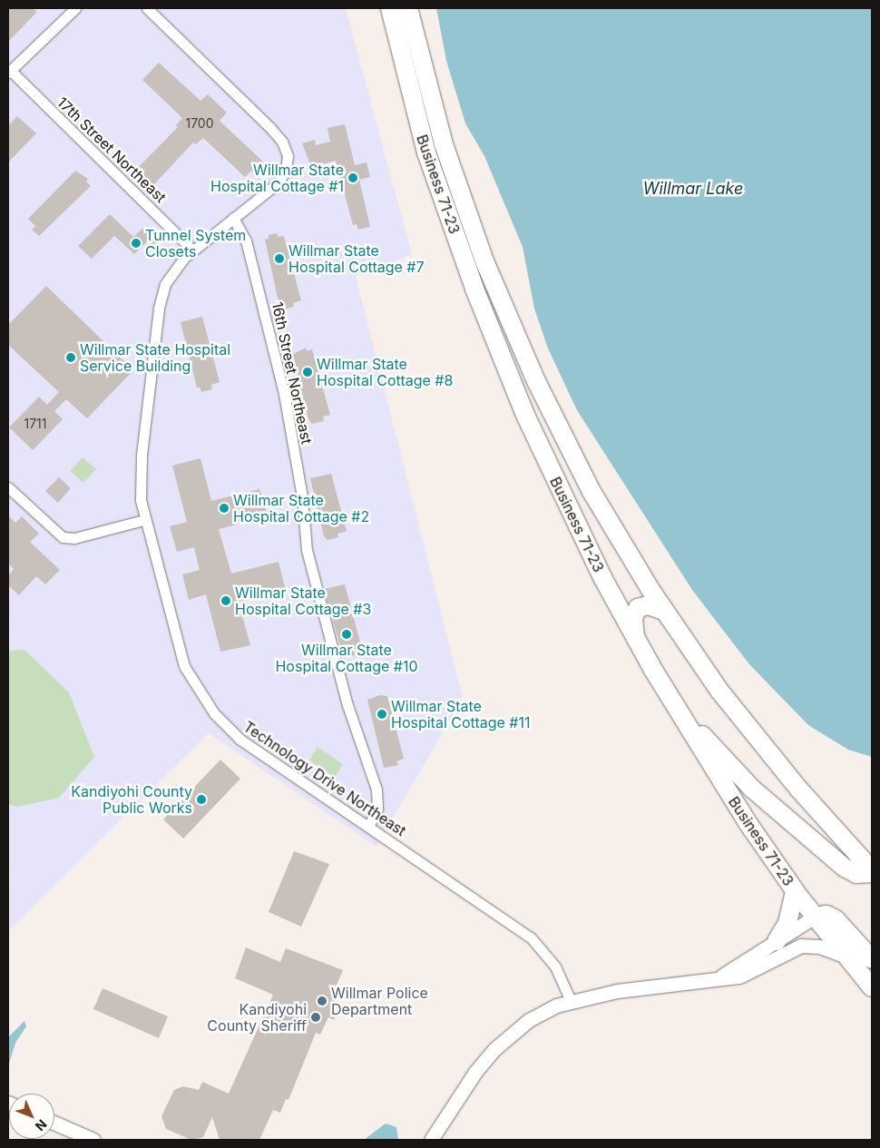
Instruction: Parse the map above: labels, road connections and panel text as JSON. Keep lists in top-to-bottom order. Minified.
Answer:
{"streets":{"highway":["Business 71-23"],"street":["17th Street Northeast","16th Street Northeast","Technology Drive Northeast"]},"crossings":[["17th Street Northeast","Technology Drive Northeast"],["16th Street Northeast","Technology Drive Northeast"]],"water":["Willmar Lake"],"places":["Willmar State Hospital Cottage #1","Tunnel System Closets","Willmar State Hospital Cottage #7","Willmar State Hospital Service Building","Willmar State Hospital Cottage #8","Willmar State Hospital Cottage #2","Willmar State Hospital Cottage #3","Willmar State Hospital Cottage #10","Willmar State Hospital Cottage #11","Kandiyohi County Public Works","Willmar Police Department","Kandiyohi County Sheriff"],"house_numbers":["1700","1711"],"north":"bottom right"}
